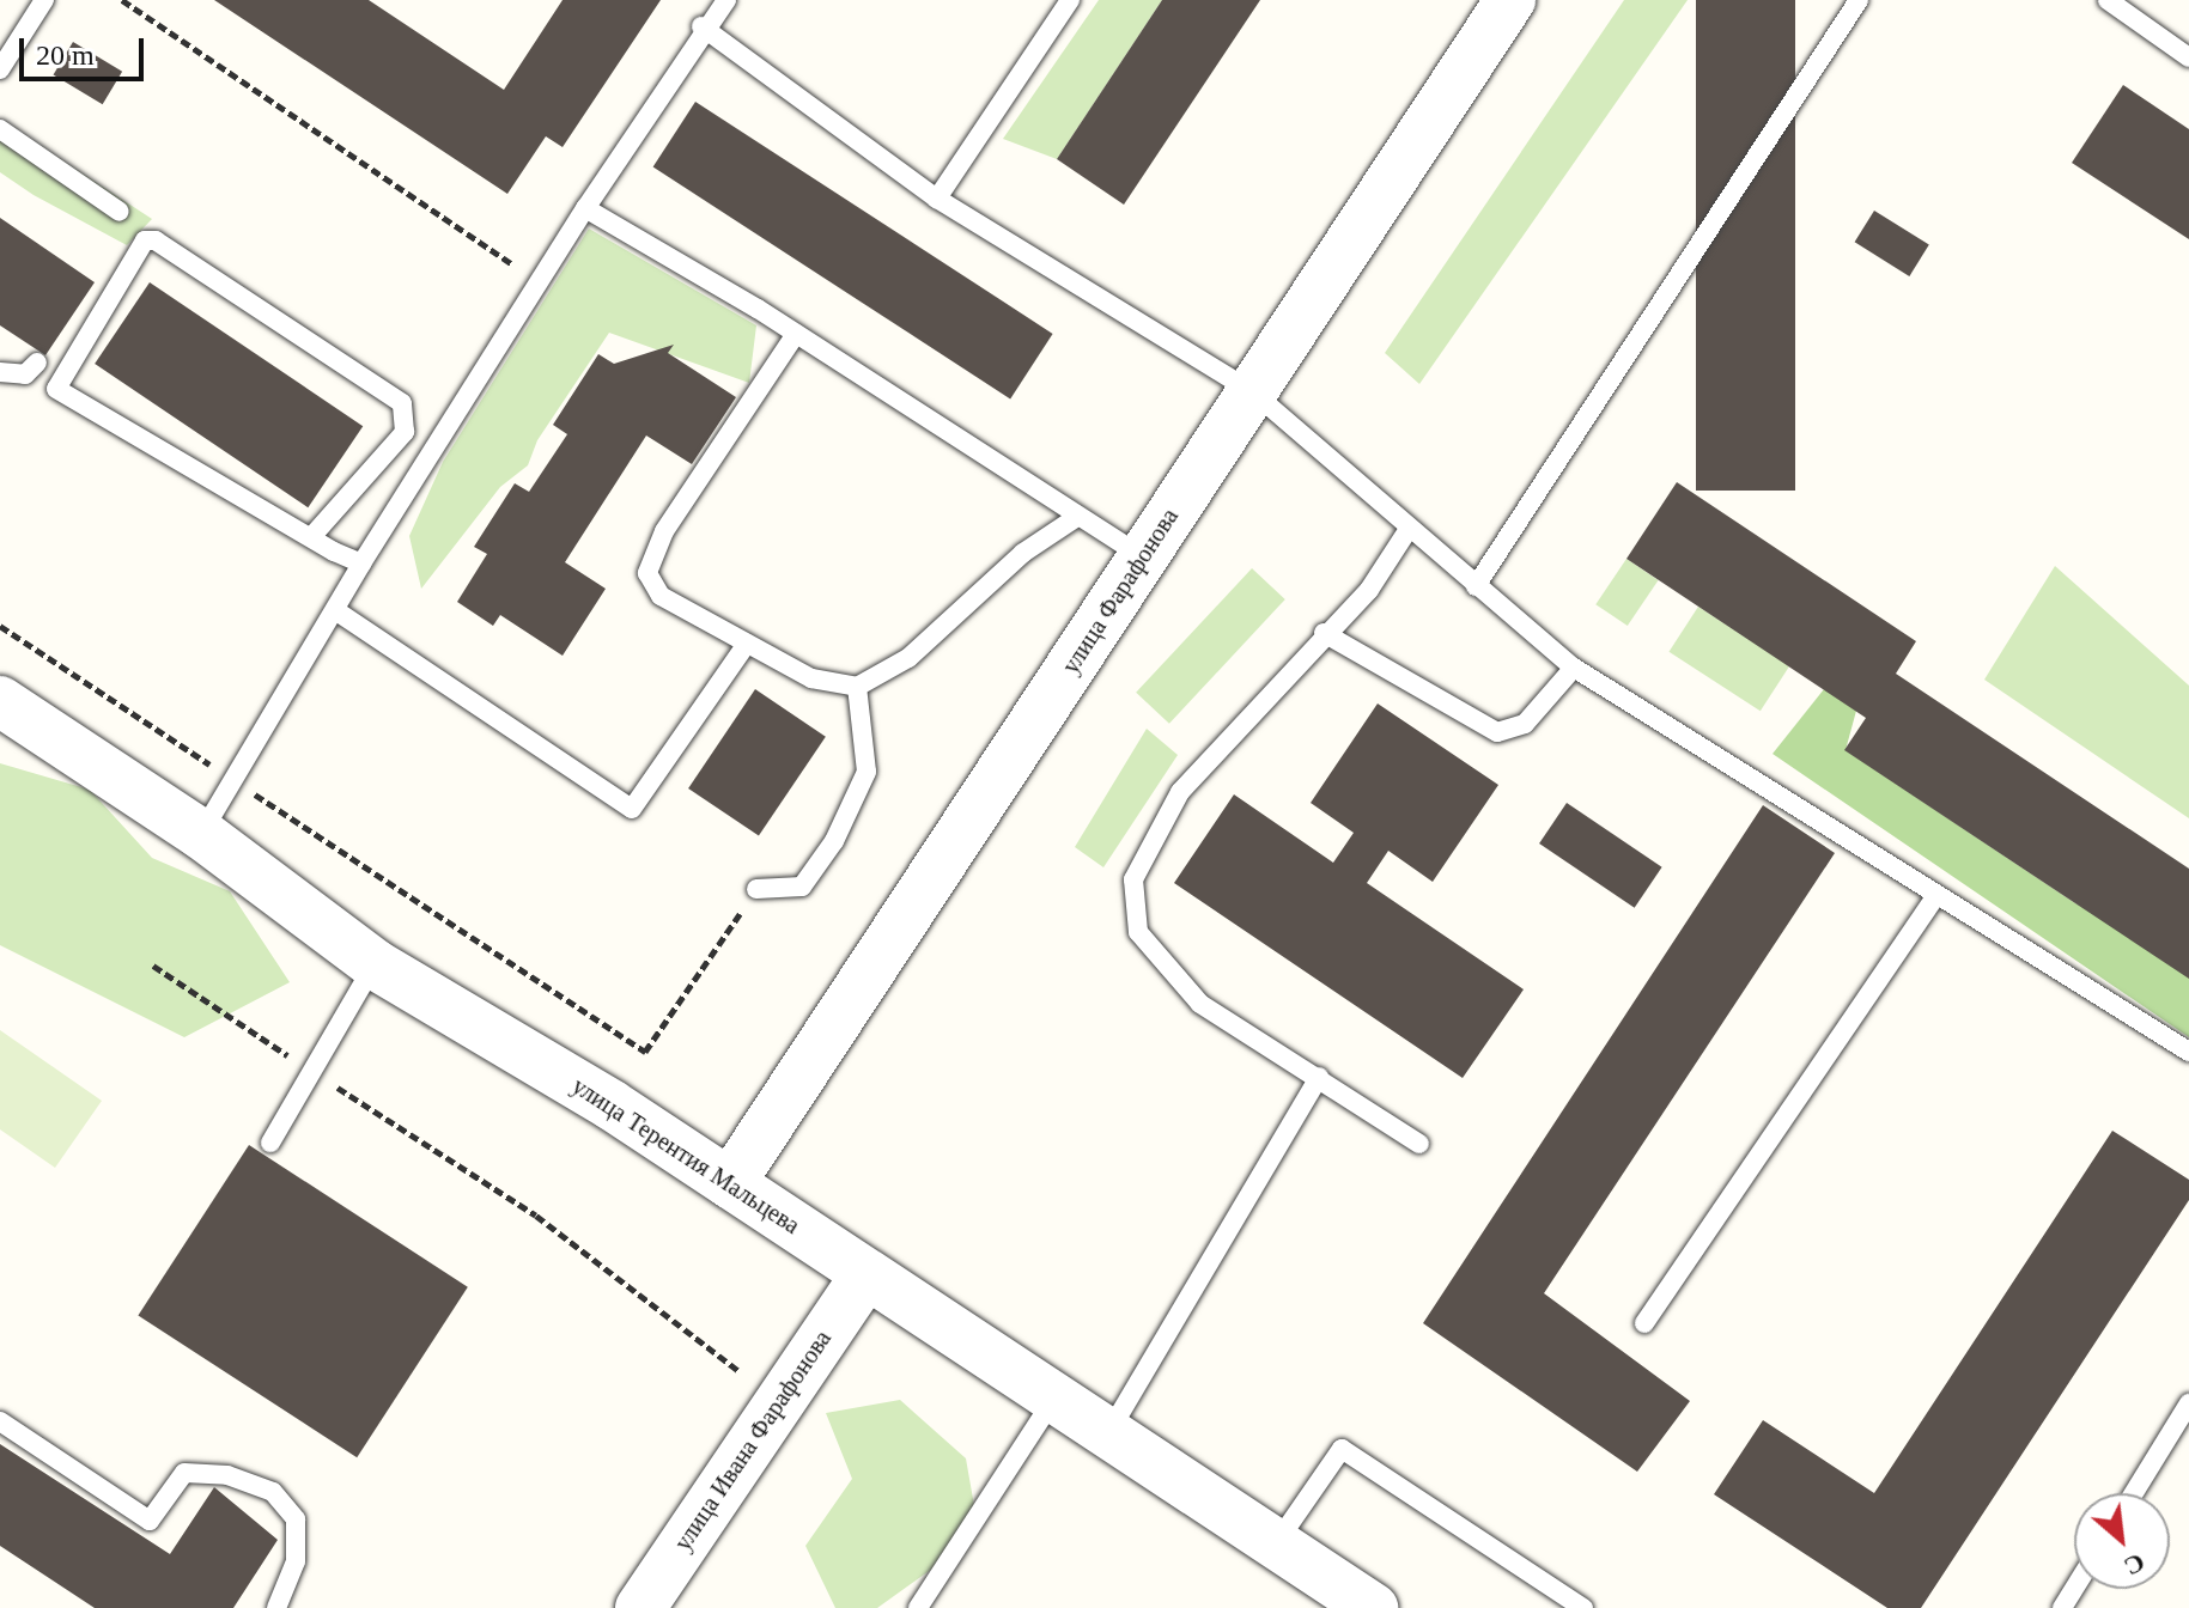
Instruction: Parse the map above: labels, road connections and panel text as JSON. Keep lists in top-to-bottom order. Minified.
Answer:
{"streets":{"street":["улица Фарафонова","улица Терентия Мальцева","улица Ивана Фарафонова"]},"crossings":[["улица Фарафонова","улица Терентия Мальцева"],["улица Терентия Мальцева","улица Ивана Фарафонова"]],"scale_bar":"20 m","north":"bottom right"}
